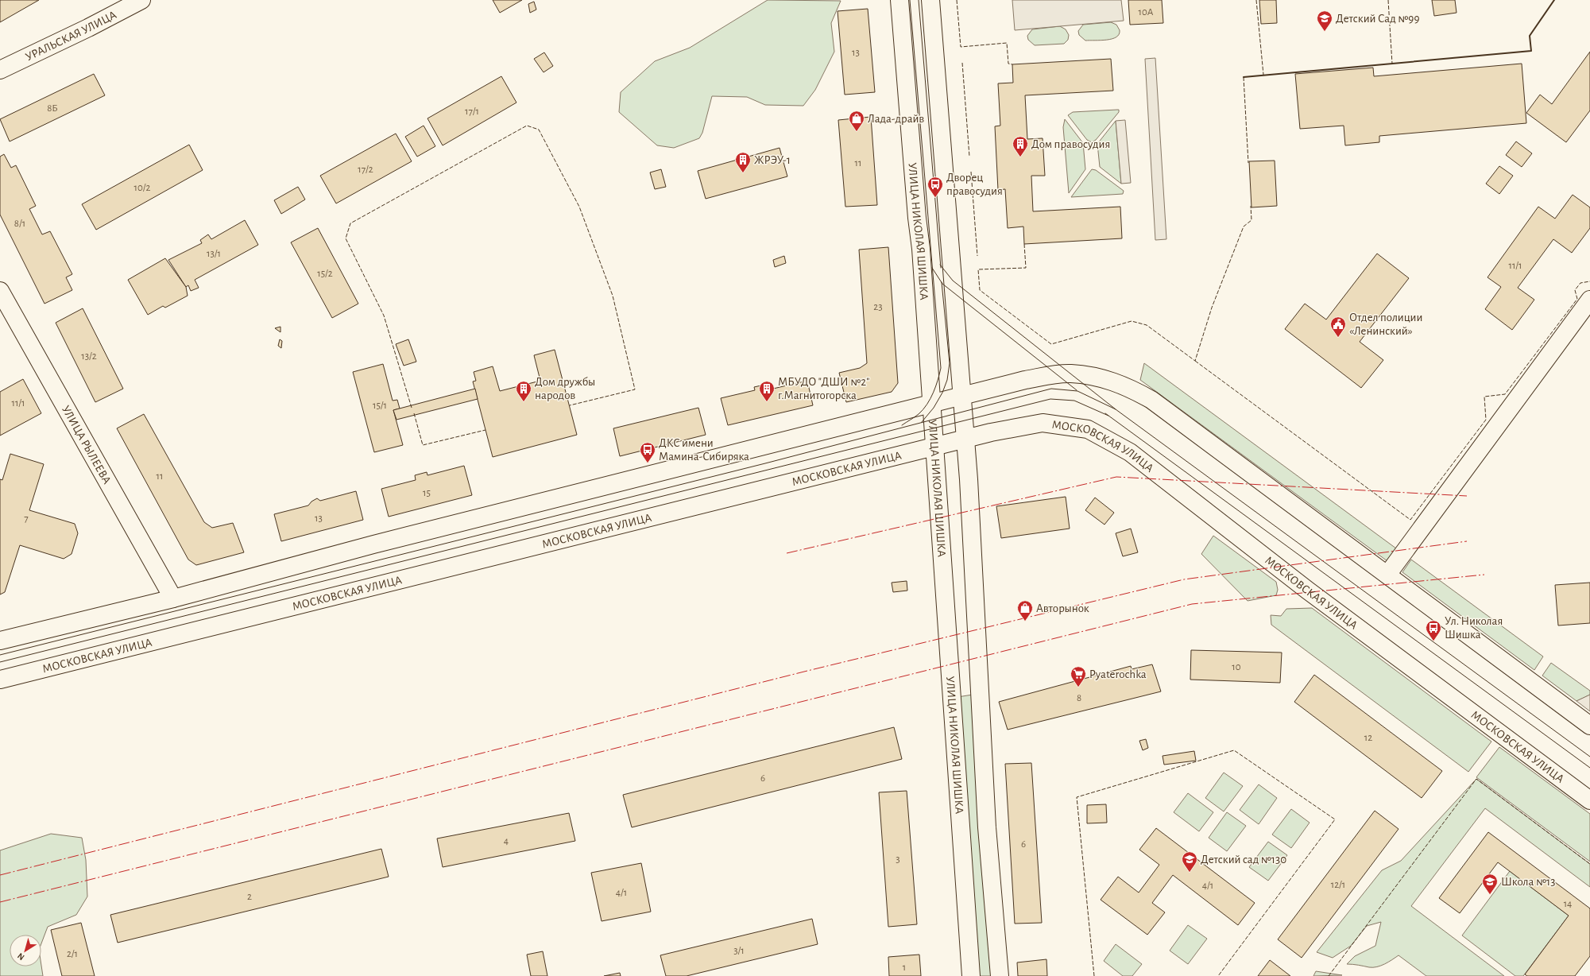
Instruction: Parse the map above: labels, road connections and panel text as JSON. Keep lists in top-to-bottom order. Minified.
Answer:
{"streets":{"main road":["УРАЛЬСКАЯ УЛИЦА","УЛИЦА НИКОЛАЯ ШИШКА","УЛИЦА РЫЛЕЕВА","МОСКОВСКАЯ УЛИЦА"]},"crossings":[["УЛИЦА НИКОЛАЯ ШИШКА","МОСКОВСКАЯ УЛИЦА"]],"places":{"school or university":["Детский Сад №99","Детский сад №130","Школа №13"],"shop":["Лада-драйв","Авторынок"],"building":["Дом правосудия","ЖРЭУ-1","Дом дружбы народов","МБУДО \"ДШИ №2\" г.Магнитогорска"],"bus stop":["Дворец правосудия","ДКС имени Мамина-Сибиряка","Ул. Николая Шишка"],"public building":["Отдел полиции «Ленинский»"],"supermarket":["Pyaterochka"]},"house_numbers":["10А","13","8Б","17/1","11","17/2","10/2","8/1","13/1","11/1","15/2","23","13/2","11/1","15/1","11","15","7","13","10","8","12","6","4","6","3","12/1","4/1","4/1","2","14","3/1","2/1","1"],"north":"bottom left"}
